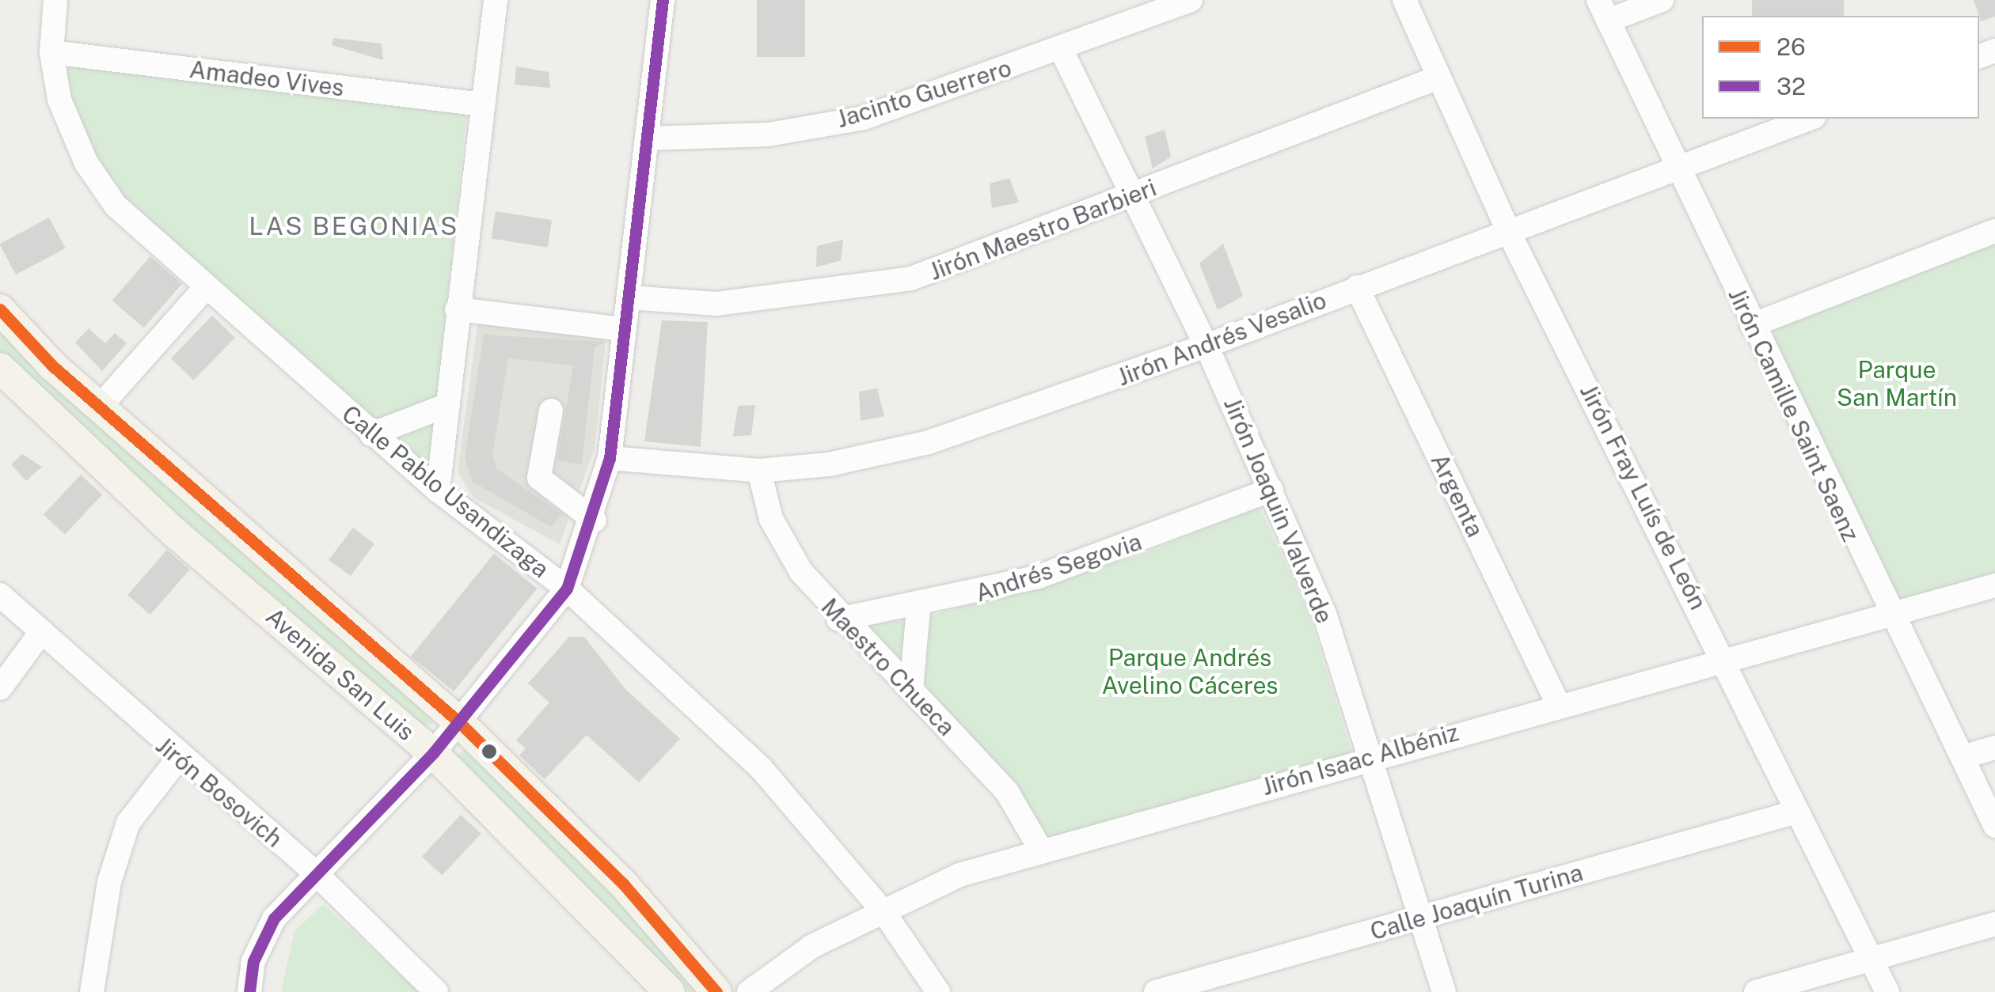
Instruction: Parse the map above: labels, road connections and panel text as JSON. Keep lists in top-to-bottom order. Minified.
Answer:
{"streets":{"main road":["Avenida San Luis"],"street":["Amadeo Vives","Jacinto Guerrero","Jirón Maestro Barbieri","Jirón Andrés Vesalio","Jirón Camille Saint Saenz","Calle Pablo Usandizaga","Argenta","Jirón Fray Luís de León","Jirón Joaquin Valverde","Andrés Segovia","Maestro Chueca","Jirón Isaac Albéniz","Jirón Bosovich","Calle Joaquín Turina"]},"crossings":[["Amadeo Vives","Calle Pablo Usandizaga"],["Jacinto Guerrero","Jirón Joaquin Valverde"],["Jirón Maestro Barbieri","Jirón Fray Luís de León"],["Jirón Maestro Barbieri","Jirón Joaquin Valverde"],["Jirón Andrés Vesalio","Jirón Camille Saint Saenz"],["Jirón Andrés Vesalio","Argenta"],["Jirón Andrés Vesalio","Jirón Fray Luís de León"],["Jirón Andrés Vesalio","Jirón Joaquin Valverde"],["Jirón Andrés Vesalio","Maestro Chueca"],["Jirón Camille Saint Saenz","Jirón Isaac Albéniz"],["Calle Pablo Usandizaga","Jirón Isaac Albéniz"],["Argenta","Jirón Isaac Albéniz"],["Jirón Fray Luís de León","Jirón Isaac Albéniz"],["Jirón Fray Luís de León","Calle Joaquín Turina"],["Jirón Joaquin Valverde","Andrés Segovia"],["Jirón Joaquin Valverde","Jirón Isaac Albéniz"],["Jirón Joaquin Valverde","Calle Joaquín Turina"],["Andrés Segovia","Maestro Chueca"],["Maestro Chueca","Jirón Isaac Albéniz"]],"districts":["LAS BEGONIAS"],"parks":["Parque San Martín","Parque Andrés Avelino Cáceres"],"lines":["transit line 32","transit line 26"],"legend":["26","32"]}
